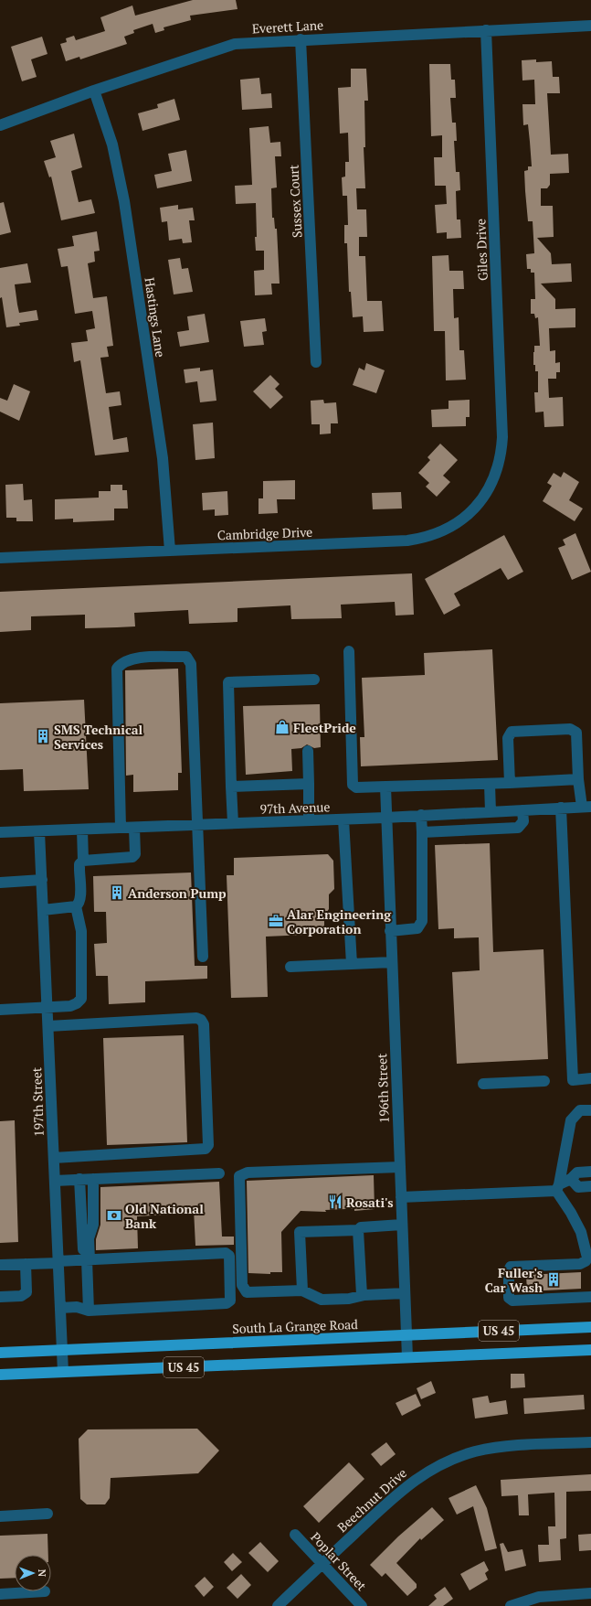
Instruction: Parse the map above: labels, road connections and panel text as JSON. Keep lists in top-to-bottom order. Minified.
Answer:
{"streets":{"main road":["South La Grange Road","US 45"],"street":["Everett Lane","Sussex Court","Giles Drive","Hastings Lane","Cambridge Drive","97th Avenue","196th Street","197th Street","Beechnut Drive","Poplar Street"]},"crossings":[["Everett Lane","Sussex Court"],["Everett Lane","Giles Drive"],["Everett Lane","Hastings Lane"],["Giles Drive","Cambridge Drive"],["Hastings Lane","Cambridge Drive"],["97th Avenue","196th Street"],["97th Avenue","197th Street"],["196th Street","South La Grange Road"],["196th Street","US 45"],["197th Street","South La Grange Road"],["197th Street","US 45"],["Beechnut Drive","Poplar Street"]],"places":{"shop":["FleetPride"],"building":["SMS Technical Services","Anderson Pump","Fuller's Car Wash"],"office":["Alar Engineering Corporation"],"restaurant":["Rosati's"],"bank":["Old National Bank"]},"north":"right"}
